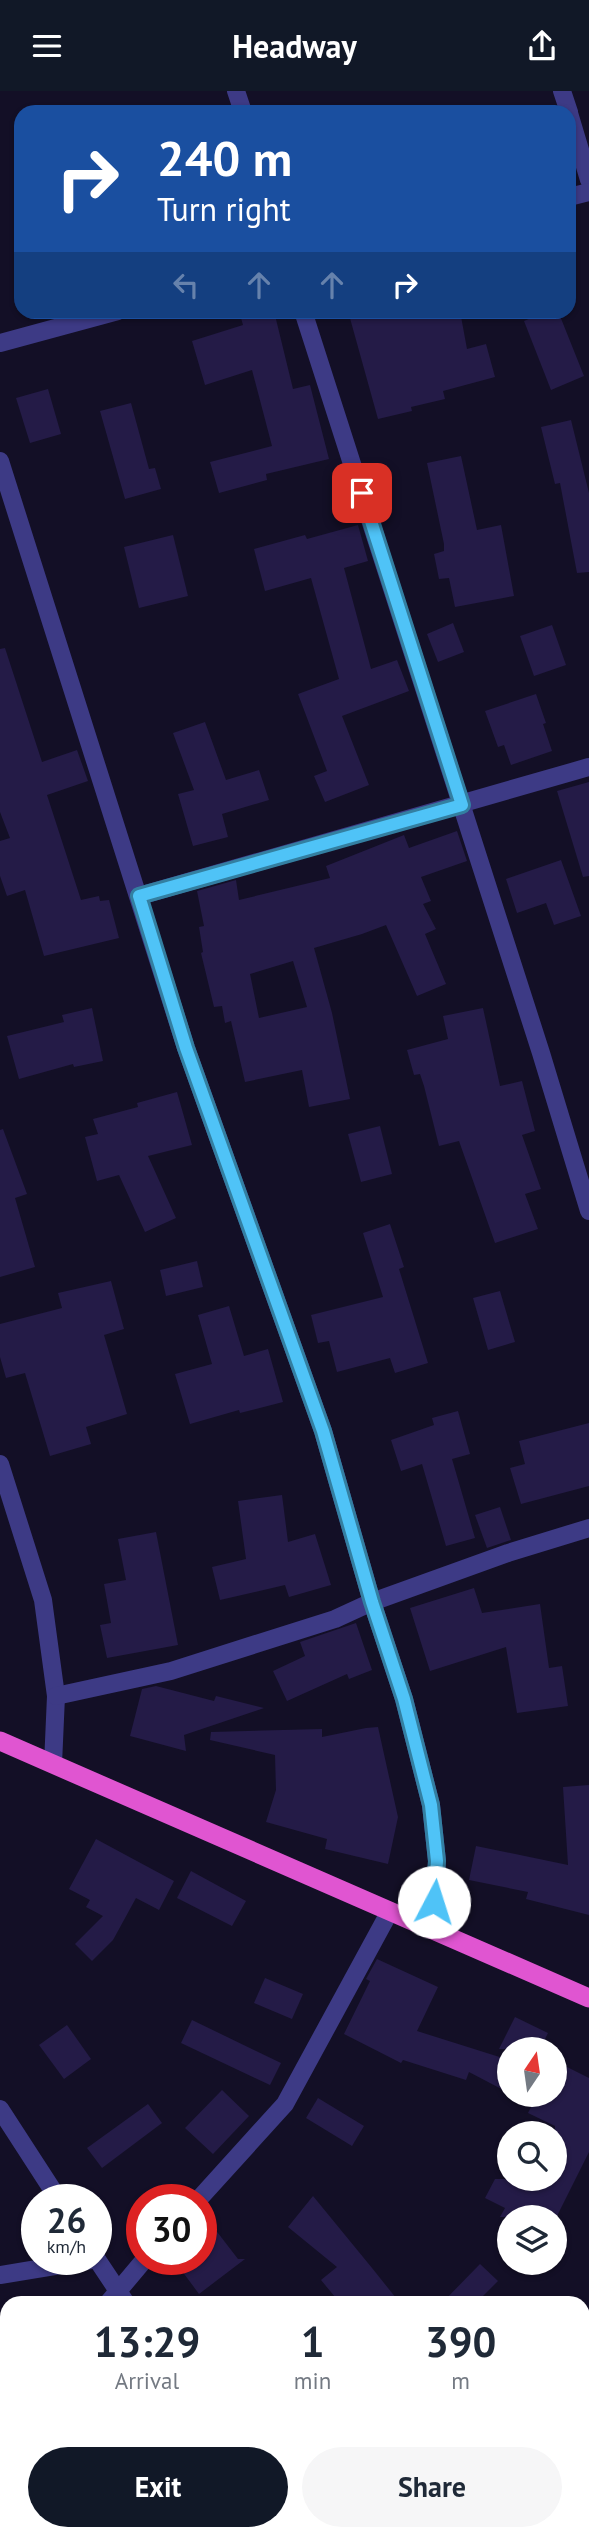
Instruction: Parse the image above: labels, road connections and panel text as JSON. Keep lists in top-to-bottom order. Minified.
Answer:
{"north":"top","page":{"header":"Headway","turn":["240 m","Turn right"],"speed":"26 km/h","limit":"30","eta":["13:29","Arrival","1","min","390","m"],"buttons":["Exit","Share"]}}
